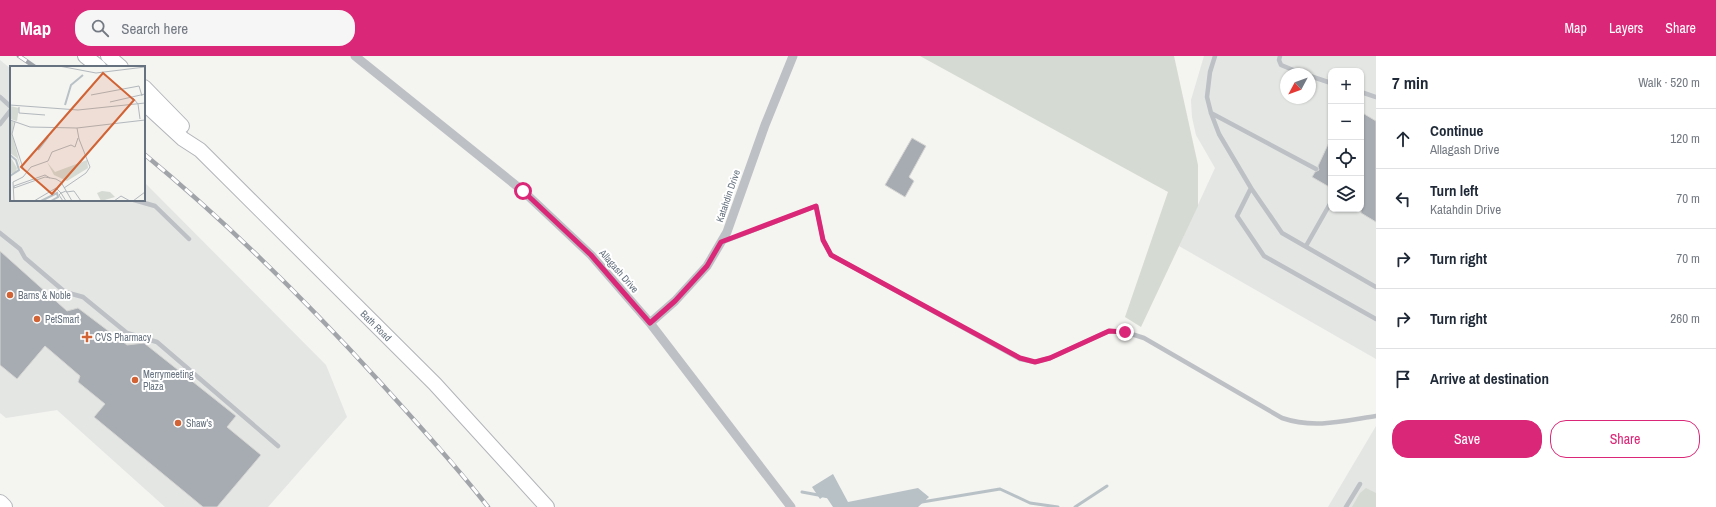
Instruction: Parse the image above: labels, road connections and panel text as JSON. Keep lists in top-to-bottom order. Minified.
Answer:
{"streets":{"main road":["Bath Road"],"street":["Katahdin Drive","Allagash Drive"]},"crossings":[["Katahdin Drive","Allagash Drive"]],"places":{"other":["Barns & Noble","PetSmart","Merrymeeting Plaza","Shaw's"],"health":["CVS Pharmacy"]},"north":"bottom left","page":{"header":"Map","search":"Search here","nav":["Map","Layers","Share"],"heading":["7 min","Walk · 520 m"],"map_buttons":["+","−"],"list":[["Continue","Allagash Drive","120 m"],["Turn left","Katahdin Drive","70 m"],["Turn right","70 m"],["Turn right","260 m"],"Arrive at destination"],"buttons":["Save","Share"]}}
